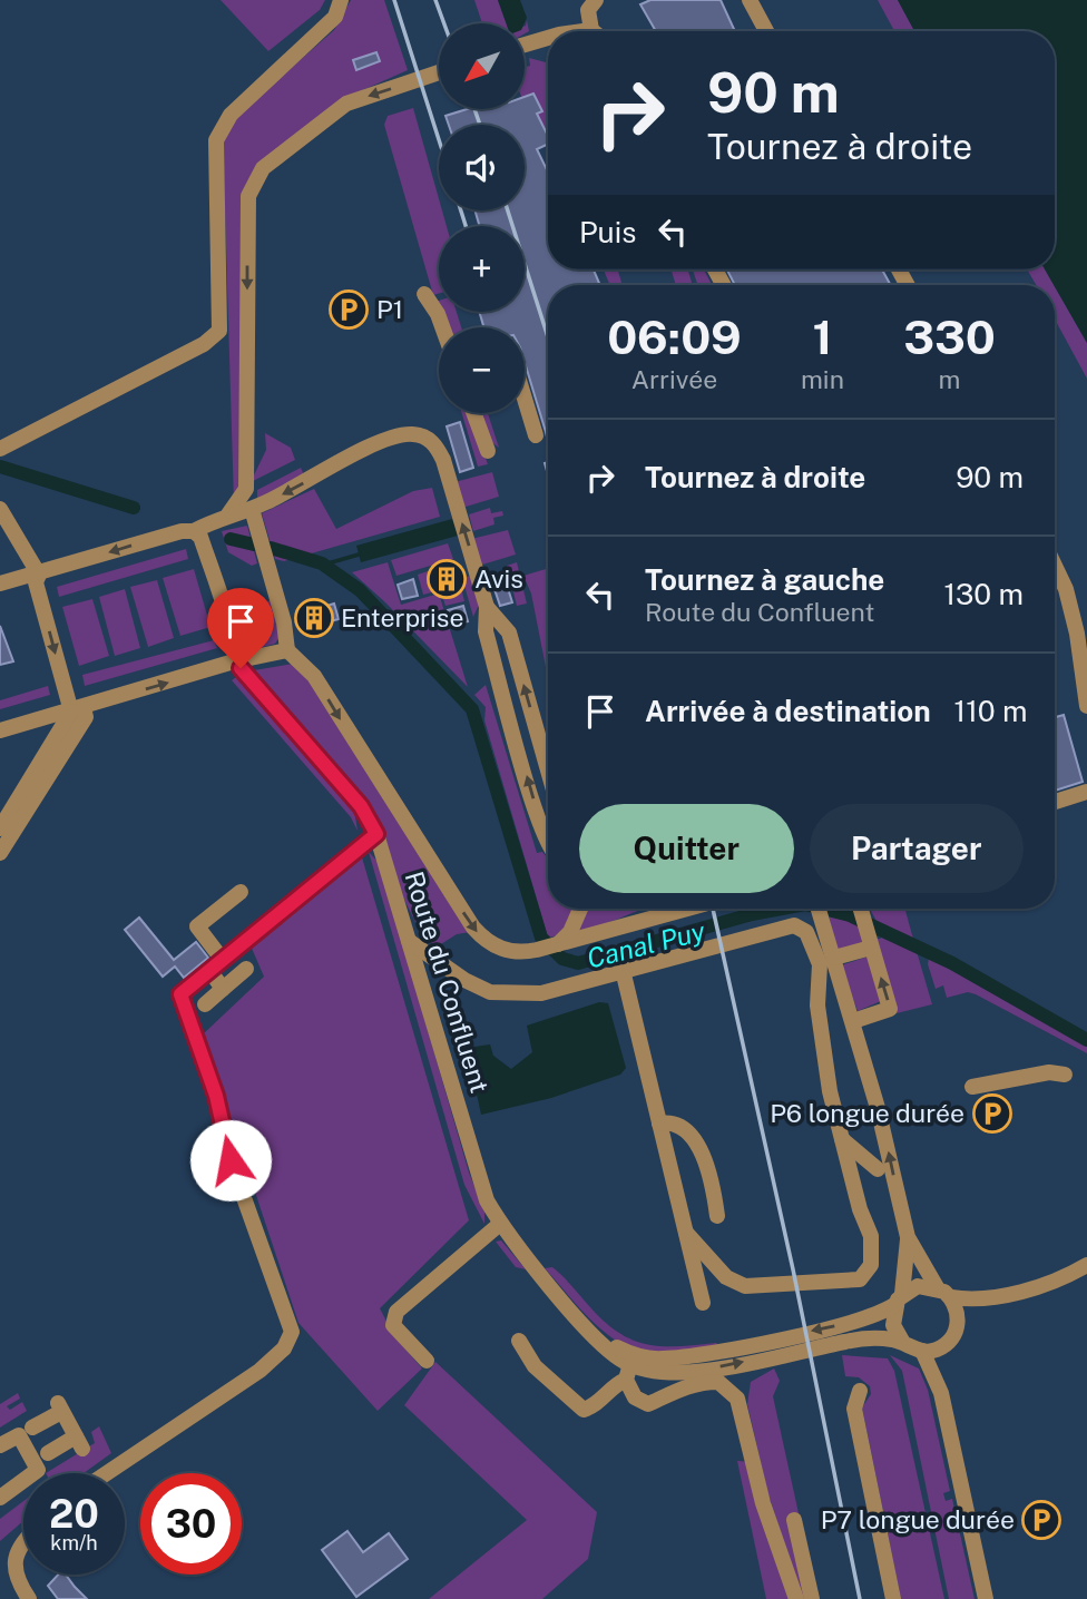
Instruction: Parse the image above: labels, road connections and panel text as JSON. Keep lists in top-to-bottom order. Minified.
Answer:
{"streets":{"street":["Route du Confluent"]},"water":["Canal Puy"],"places":{"parking":["P1","P6 longue durée","P7 longue durée"],"building":["Avis","Enterprise"]},"north":"bottom left","page":{"map_buttons":["+","−"],"turn":["90 m","Tournez à droite"],"then":"Puis","eta":["06:09","Arrivée","1","min","330","m"],"list":[{"name":"Tournez à droite","value":"90 m"},{"name":"Tournez à gauche","note":"Route du Confluent","value":"130 m"},{"name":"Arrivée à destination","value":"110 m"}],"buttons":["Quitter","Partager"],"speed":"20 km/h","limit":"30"}}
